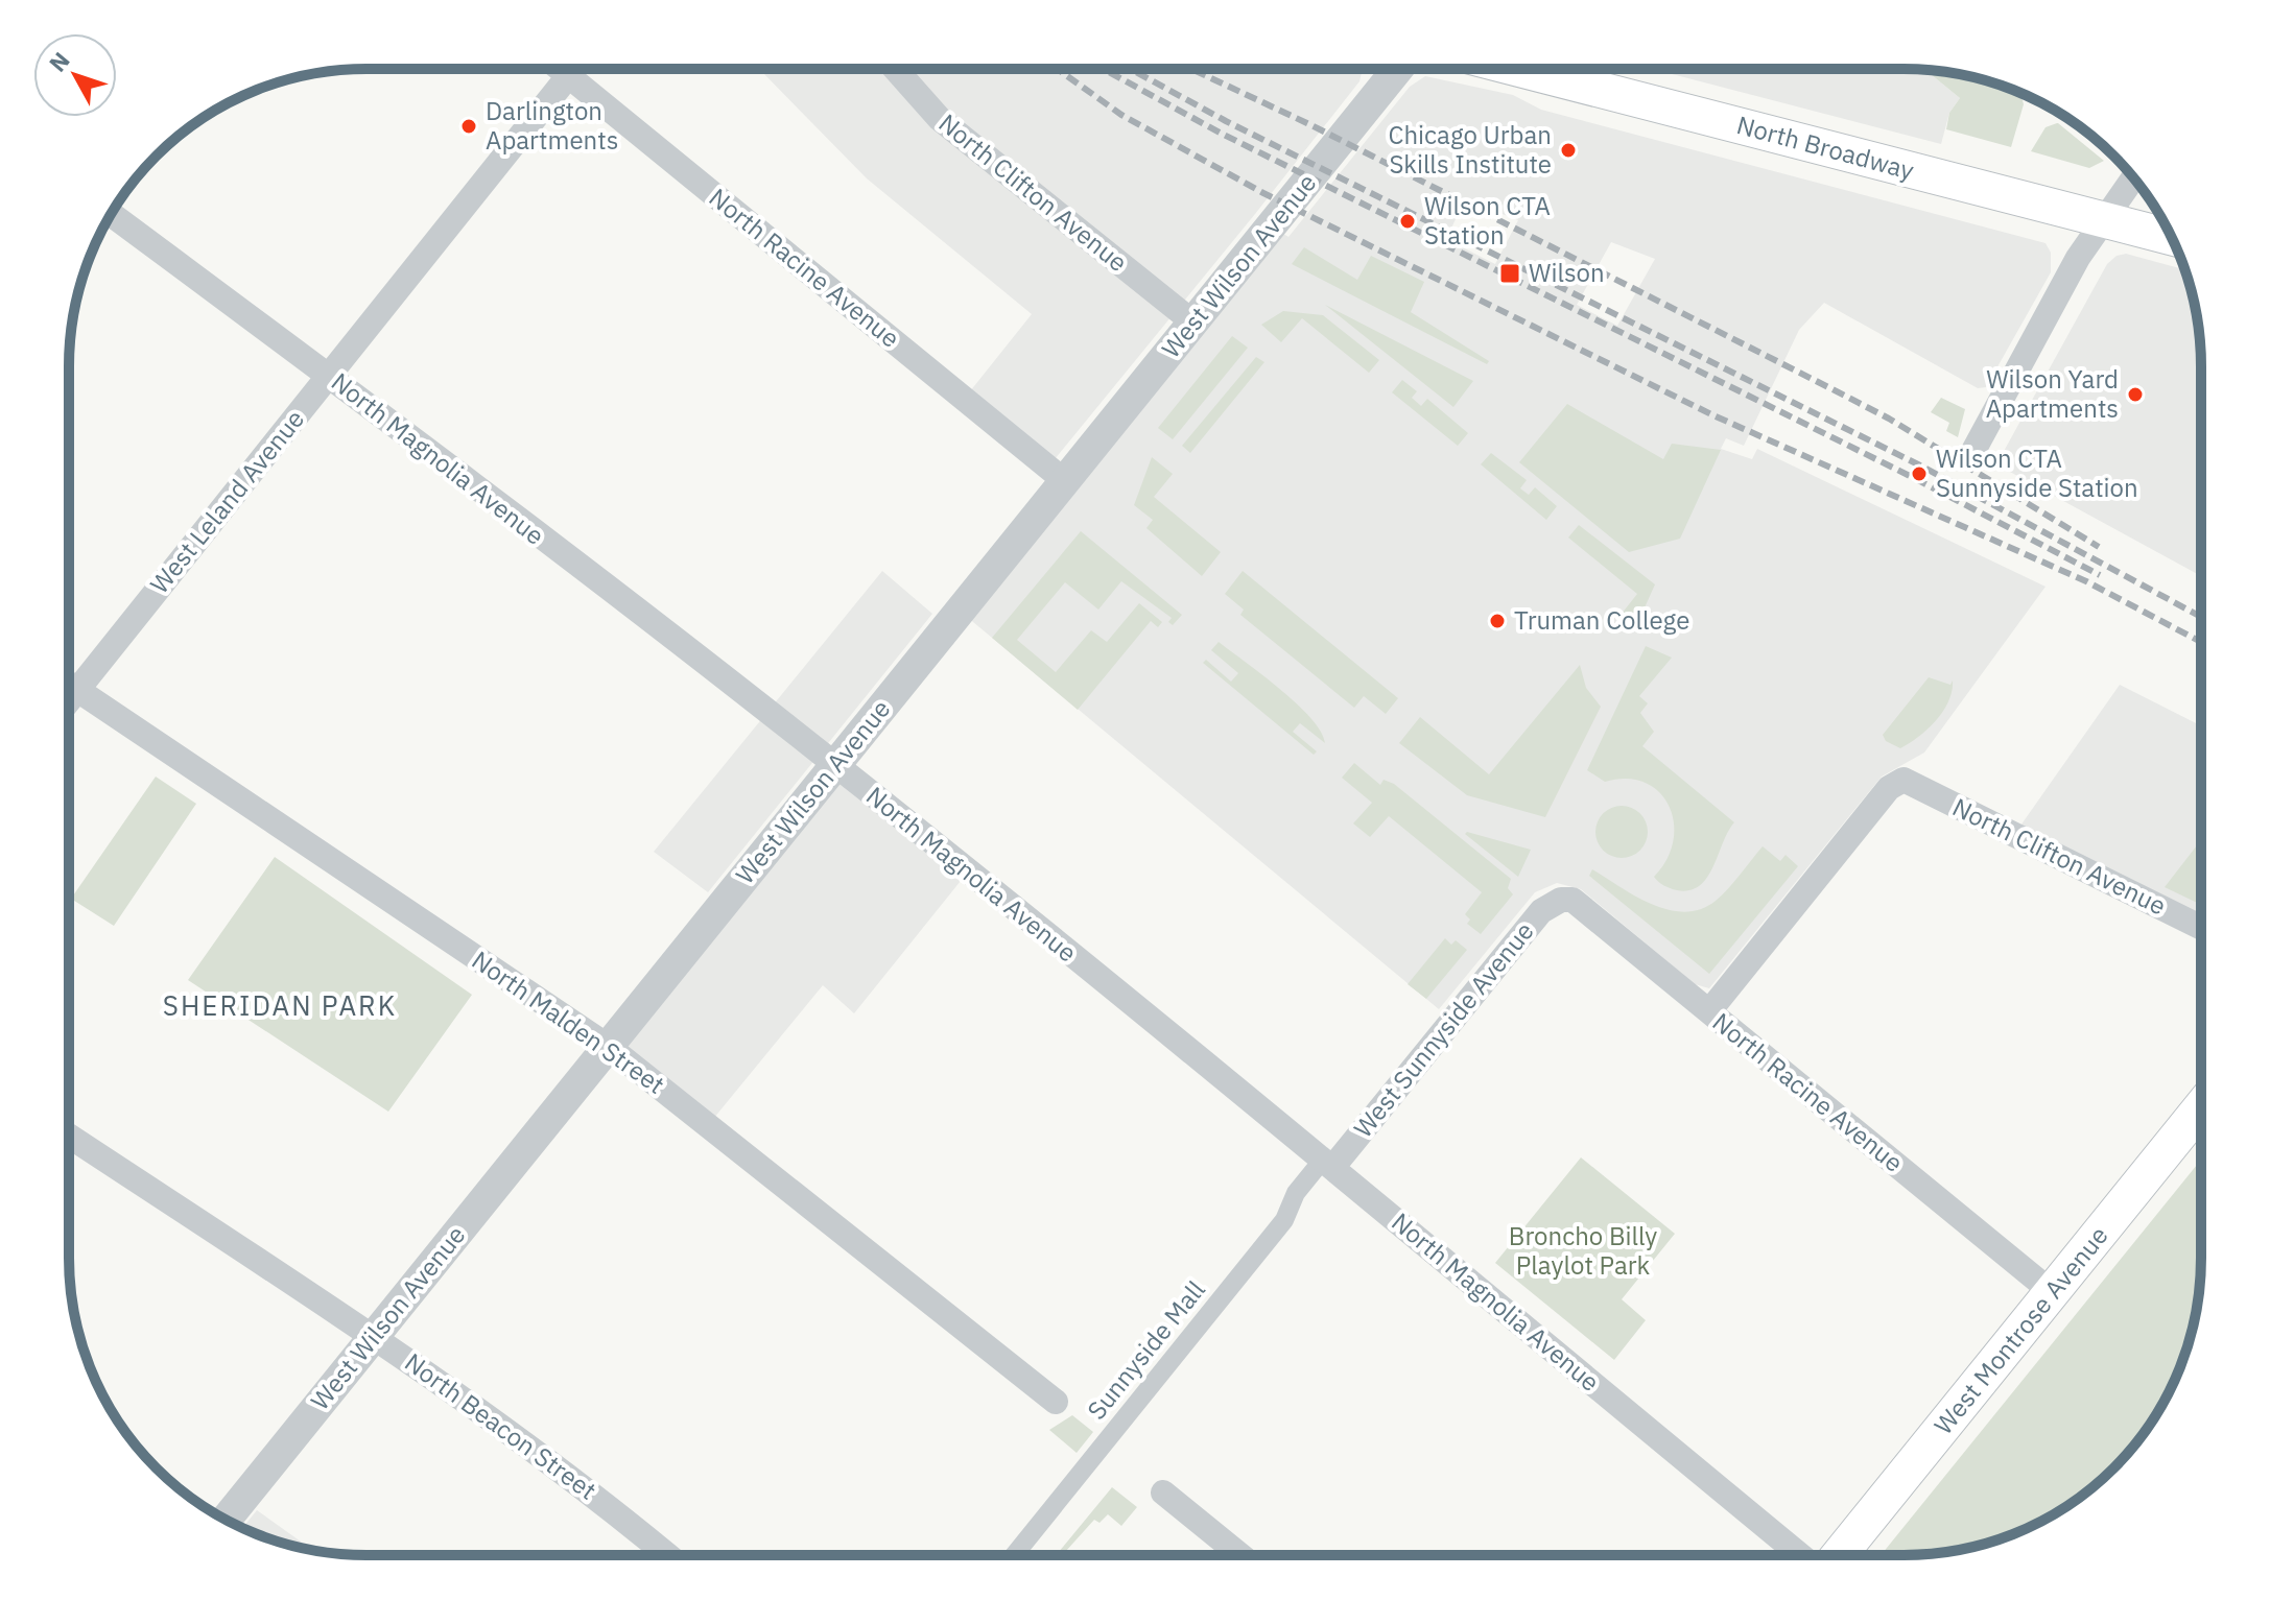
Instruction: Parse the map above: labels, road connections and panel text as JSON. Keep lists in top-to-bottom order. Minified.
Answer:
{"streets":{"main road":["North Broadway","West Montrose Avenue"],"street":["North Clifton Avenue","West Wilson Avenue","North Racine Avenue","North Magnolia Avenue","West Leland Avenue","North Malden Street","West Sunnyside Avenue","Sunnyside Mall","North Beacon Street"]},"crossings":[["North Clifton Avenue","West Wilson Avenue"],["North Clifton Avenue","North Racine Avenue"],["West Wilson Avenue","North Racine Avenue"],["West Wilson Avenue","North Magnolia Avenue"],["West Wilson Avenue","North Malden Street"],["West Wilson Avenue","North Beacon Street"],["North Racine Avenue","West Leland Avenue"],["North Racine Avenue","West Sunnyside Avenue"],["North Racine Avenue","West Montrose Avenue"],["North Magnolia Avenue","West Leland Avenue"],["North Magnolia Avenue","West Sunnyside Avenue"],["North Magnolia Avenue","Sunnyside Mall"],["West Sunnyside Avenue","Sunnyside Mall"]],"districts":["SHERIDAN PARK"],"parks":["Broncho Billy Playlot Park"],"places":{"other":["Darlington Apartments","Chicago Urban Skills Institute","Wilson CTA Station","Wilson Yard Apartments","Wilson CTA Sunnyside Station","Truman College"],"transit":["Wilson"]},"north":"top left"}
